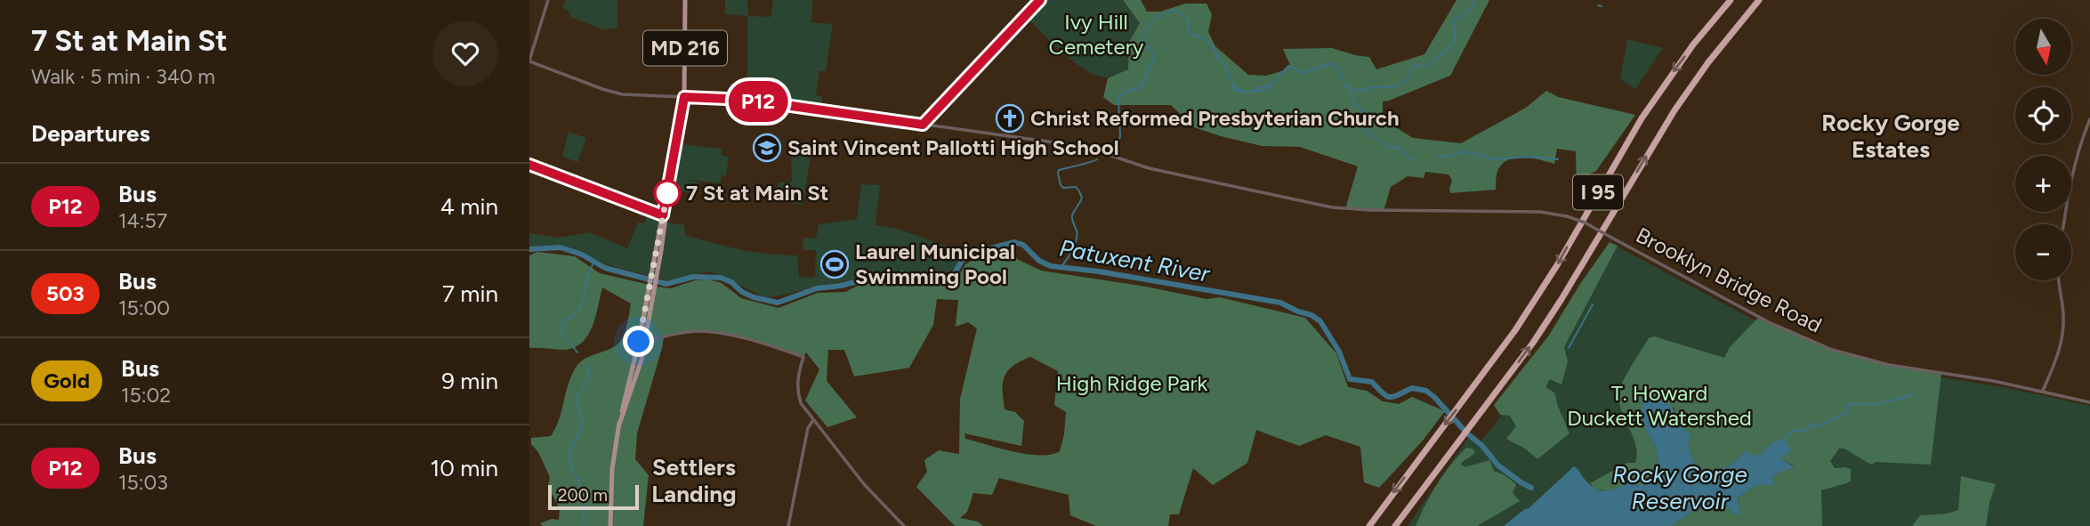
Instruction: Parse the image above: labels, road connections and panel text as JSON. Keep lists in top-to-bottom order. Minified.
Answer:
{"streets":{"highway":["I 95"],"main road":["MD 216"],"street":["Brooklyn Bridge Road"]},"crossings":[["MD 216","Brooklyn Bridge Road"]],"districts":["Rocky Gorge Estates","Settlers Landing"],"water":["Patuxent River","Rocky Gorge Reservoir"],"parks":["Ivy Hill Cemetery","High Ridge Park","T. Howard Duckett Watershed"],"places":{"church":["Christ Reformed Presbyterian Church"],"school or university":["Saint Vincent Pallotti High School"],"other":["7 St at Main St"],"sports":["Laurel Municipal Swimming Pool"]},"lines":["bus line P12"],"scale_bar":"200 m","north":"bottom","page":{"heading":[["7 St at Main St","Walk · 5 min · 340 m"],"Departures"],"on_map":"P12","map_buttons":["+","−"],"list":[{"mark":"P12","name":"Bus","note":"14:57","value":"4 min"},{"mark":"503","name":"Bus","note":"15:00","value":"7 min"},{"mark":"Gold","name":"Bus","note":"15:02","value":"9 min"},{"mark":"P12","name":"Bus","note":"15:03","value":"10 min"}],"scale":"200 m"}}
